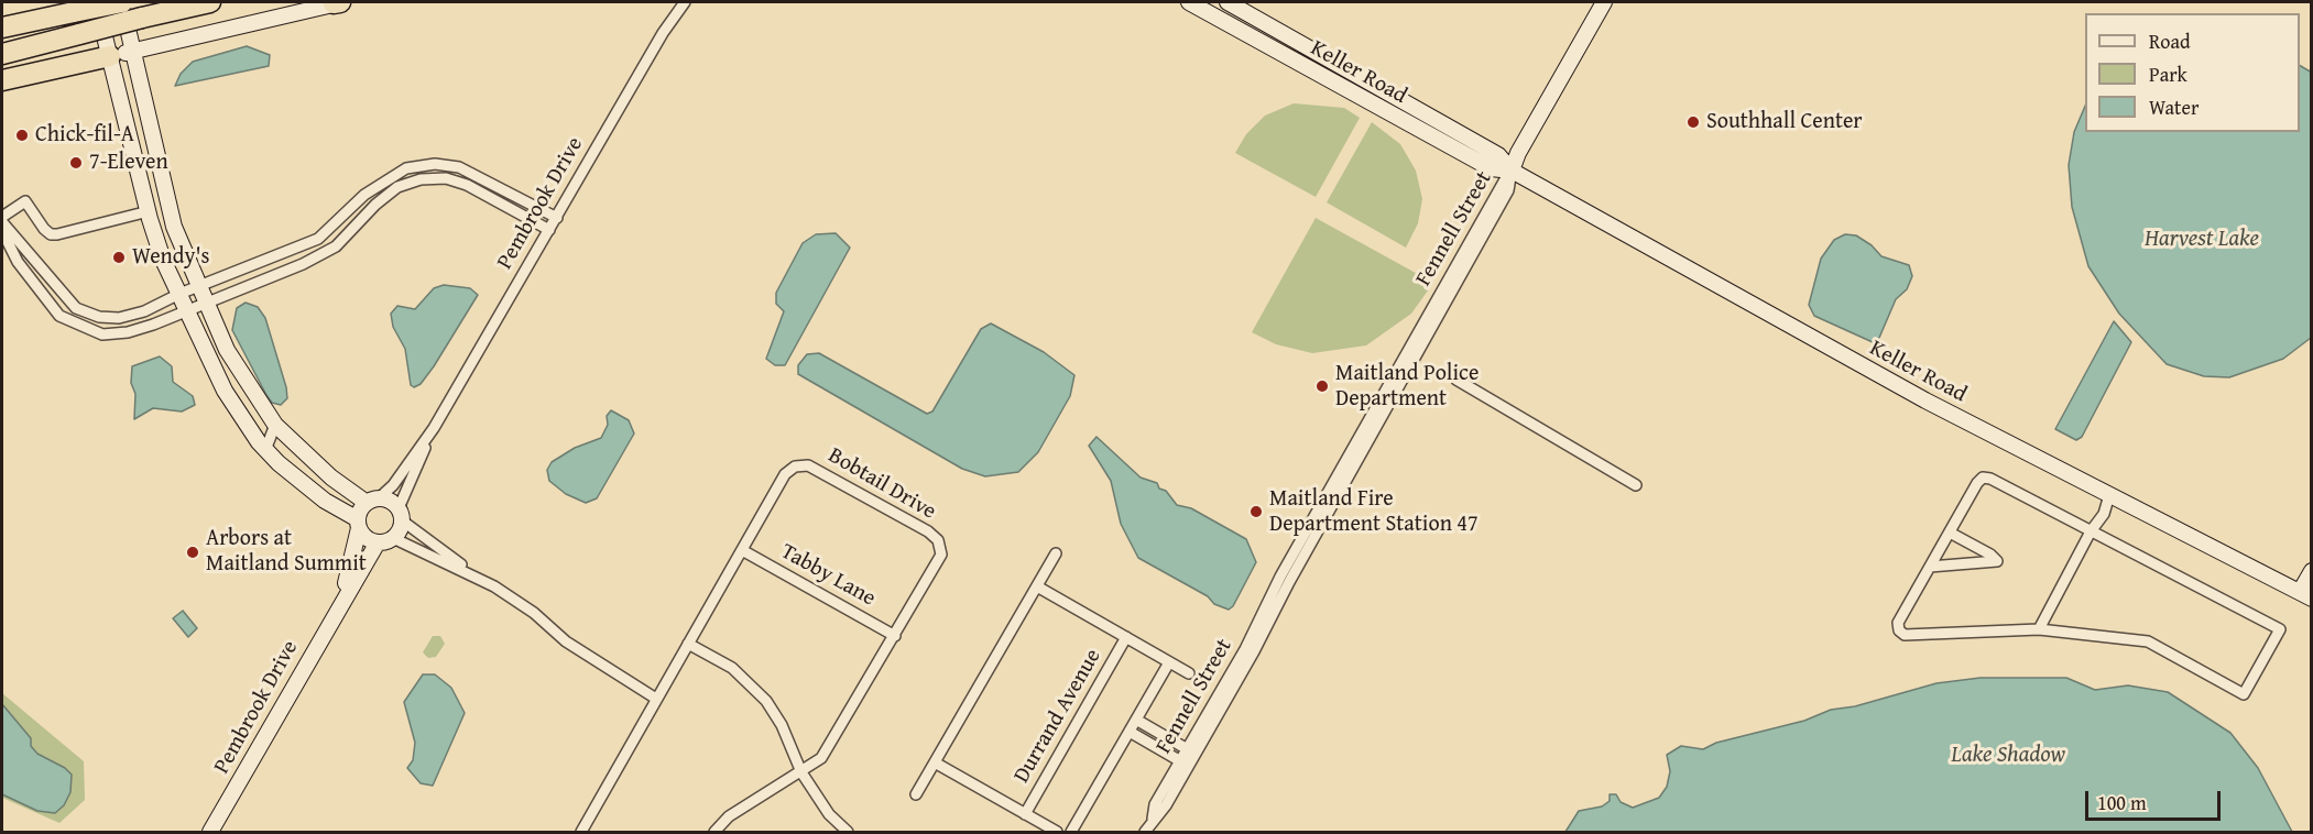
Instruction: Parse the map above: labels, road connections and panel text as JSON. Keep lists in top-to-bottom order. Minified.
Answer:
{"streets":{"street":["Keller Road","Pembrook Drive","Fennell Street","Bobtail Drive","Tabby Lane","Durrand Avenue"]},"crossings":[["Keller Road","Fennell Street"],["Bobtail Drive","Tabby Lane"]],"water":["Harvest Lake","Lake Shadow"],"places":["Southhall Center","Chick-fil-A","7-Eleven","Wendy's","Maitland Police Department","Maitland Fire Department Station 47","Arbors at Maitland Summit"],"legend":["Road","Park","Water"],"scale_bar":"100 m"}
